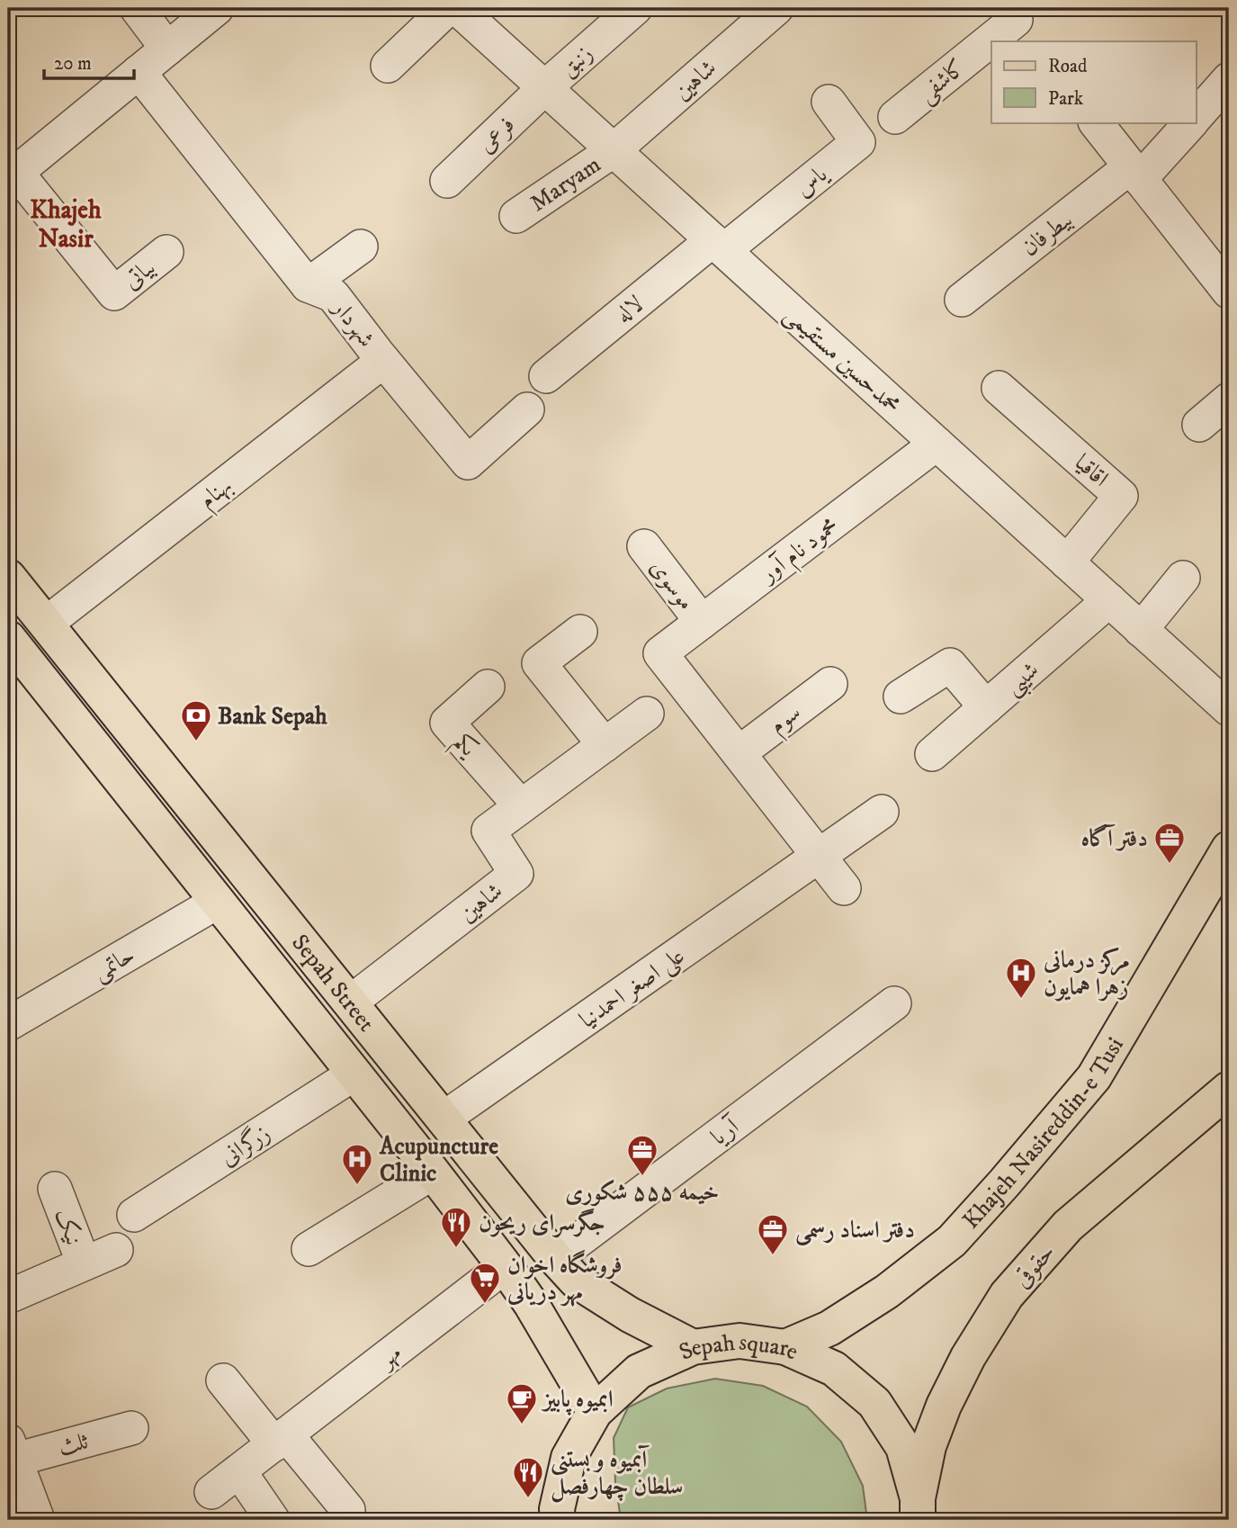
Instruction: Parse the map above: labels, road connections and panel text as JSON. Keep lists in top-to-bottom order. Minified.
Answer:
{"streets":{"main road":["Sepah Street","Khajeh Nasireddin-e Tusi","حقوقی","Sepah square"],"street":["زنبق","شاهین","کاشفی","فرعی","یاس","Maryam","بیطرفان","بیاتی","لاله","شهردار","محمدحسین مستقیمی","اقاقیا","بهنام","محمود نام آور","موسوی","شیبی","سوم","یکم","حاتمی","علی اصغر احمدنیا","آریا","زرگرانی","نیک","مهر","ثلث"]},"crossings":[["زنبق","فرعی"],["زنبق","محمدحسین مستقیمی"],["شاهین","Maryam"],["شاهین","محمدحسین مستقیمی"],["شاهین","یکم"],["شاهین","Sepah Street"],["فرعی","محمدحسین مستقیمی"],["یاس","لاله"],["یاس","محمدحسین مستقیمی"],["Maryam","محمدحسین مستقیمی"],["لاله","محمدحسین مستقیمی"],["شهردار","بهنام"],["محمدحسین مستقیمی","اقاقیا"],["محمدحسین مستقیمی","محمود نام آور"],["محمدحسین مستقیمی","شیبی"],["بهنام","Sepah Street"],["محمود نام آور","موسوی"],["محمود نام آور","سوم"],["حاتمی","Sepah Street"],["Sepah Street","علی اصغر احمدنیا"],["Sepah Street","آریا"],["Sepah Street","زرگرانی"],["Sepah Street","مهر"],["Sepah Street","Sepah square"],["Khajeh Nasireddin-e Tusi","Sepah square"],["حقوقی","Sepah square"]],"districts":["Khajeh Nasir"],"places":{"bank":["Bank Sepah"],"office":["دفتر آگاه","خیمه ۵۵۵ شکوری","دفتر اسناد رسمی"],"hospital":["مرکز درمانی زهرا همایون","Acupuncture Clinic"],"restaurant":["جگرسرای ریحون","آبمیوه و بستنی سلطان چهارفصل"],"supermarket":["فروشگاه اخوان مهر دریانی"],"cafe":["ابمیوه پابیز"]},"legend":["Road","Park"],"scale_bar":"20 m"}
